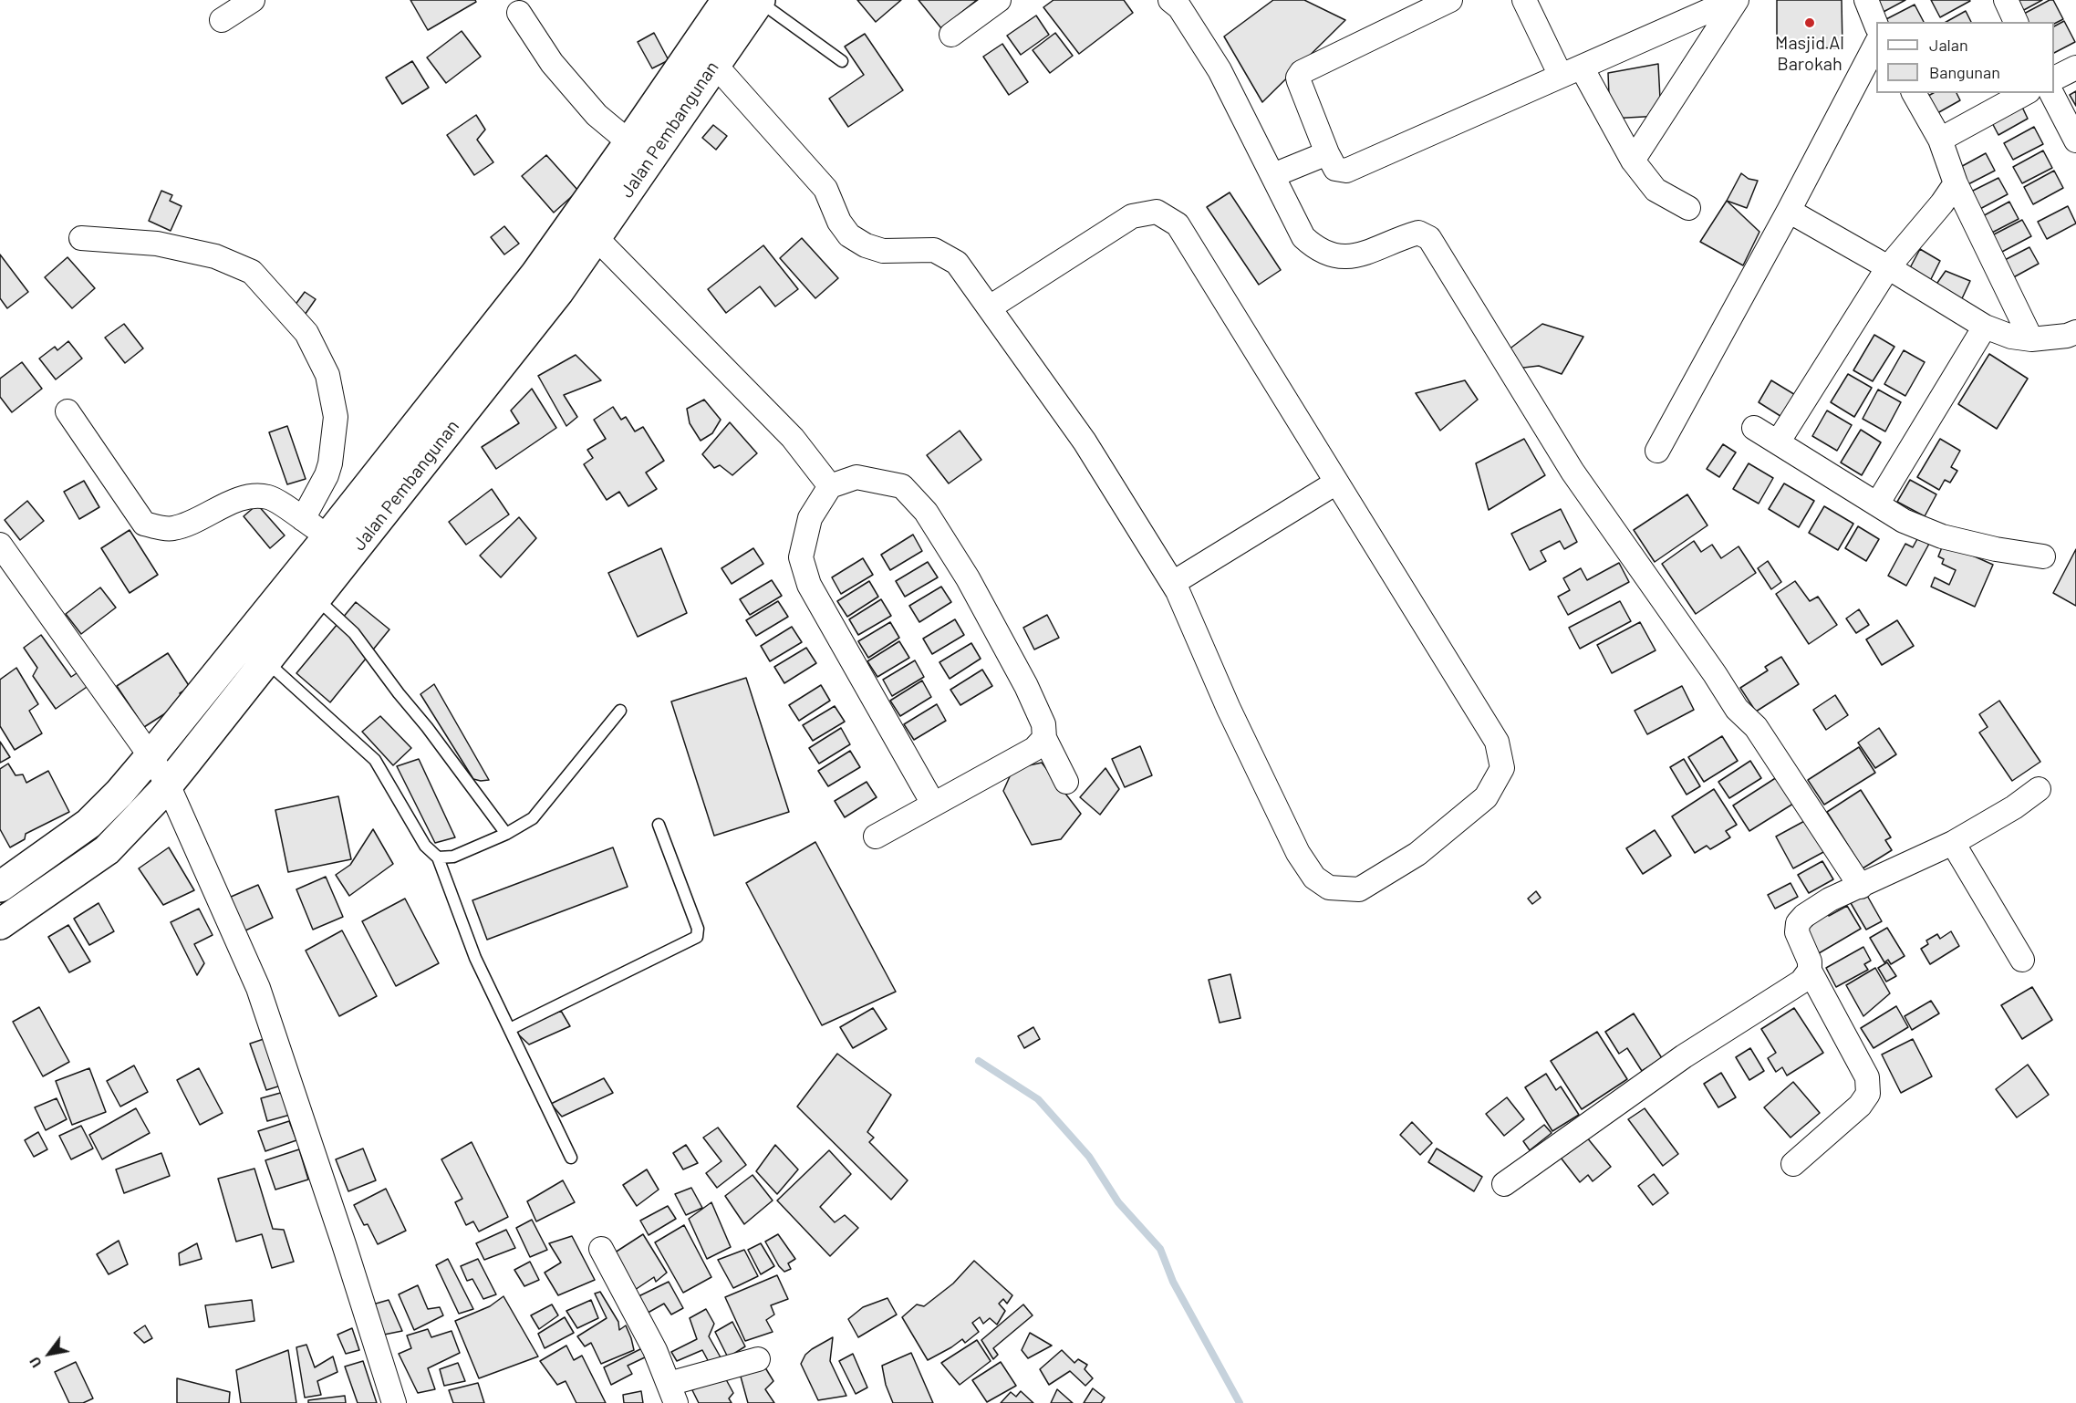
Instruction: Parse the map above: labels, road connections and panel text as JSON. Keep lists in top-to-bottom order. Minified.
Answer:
{"streets":{"main road":["Jalan Pembangunan"]},"places":["Masjid Al Barokah"],"legend":["Jalan","Bangunan"],"north":"bottom left"}
